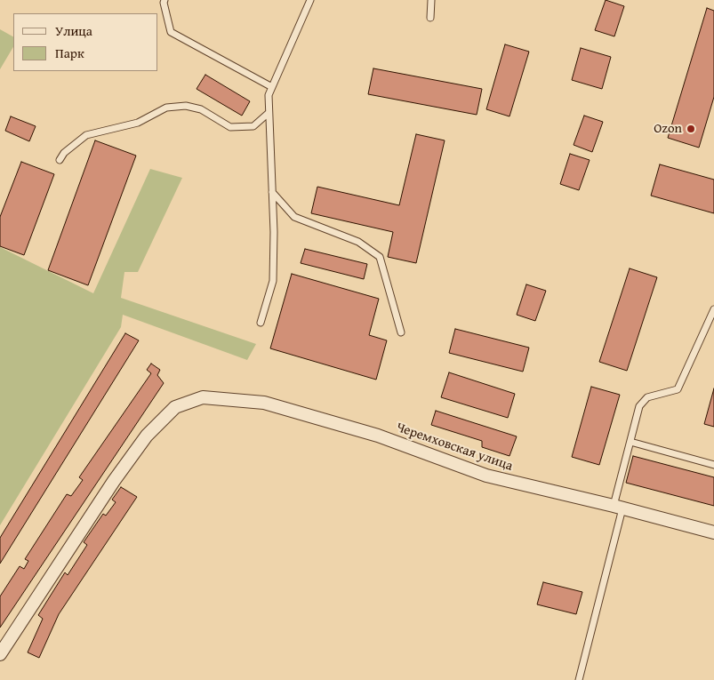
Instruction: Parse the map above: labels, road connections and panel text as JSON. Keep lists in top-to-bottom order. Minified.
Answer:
{"streets":{"street":["Черемховская улица"]},"places":["Ozon"],"legend":["Улица","Парк"]}
